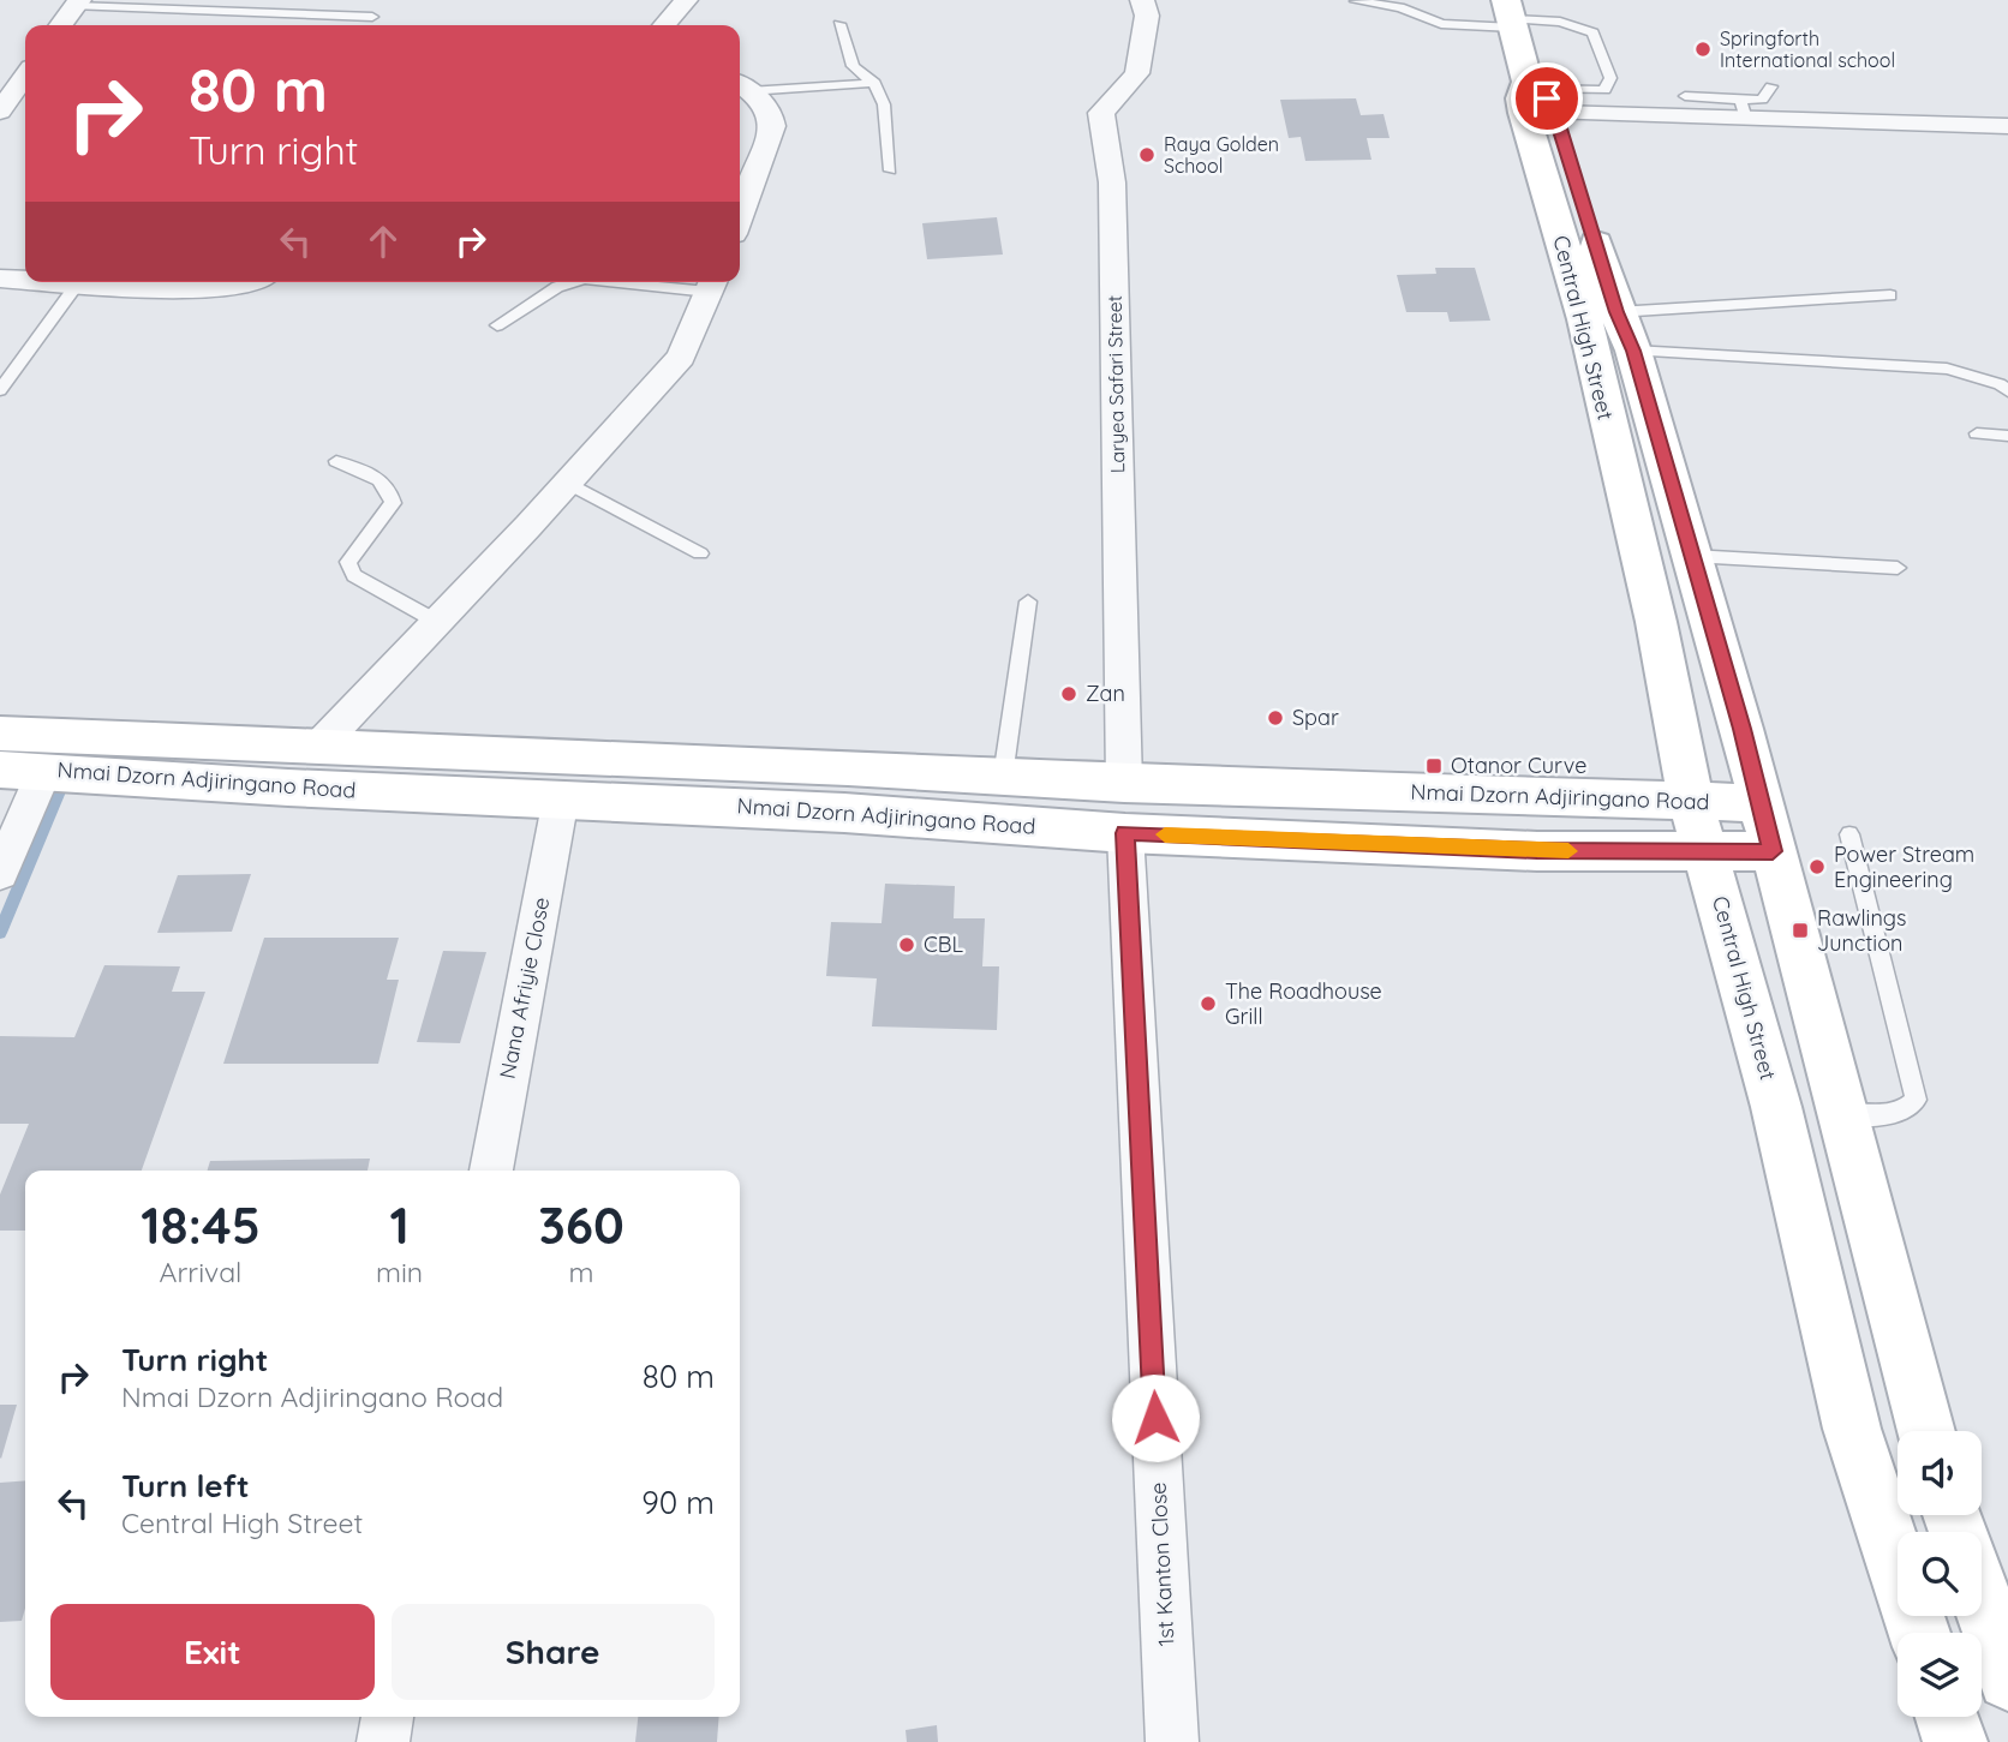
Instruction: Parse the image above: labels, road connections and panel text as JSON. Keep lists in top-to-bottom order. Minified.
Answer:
{"streets":{"main road":["Central High Street","Nmai Dzorn Adjiringano Road"],"street":["Laryea Safari Street","Nana Afriyie Close","1st Kanton Close"]},"crossings":[["Central High Street","Nmai Dzorn Adjiringano Road"],["Laryea Safari Street","Nmai Dzorn Adjiringano Road"],["Nmai Dzorn Adjiringano Road","Nana Afriyie Close"],["Nmai Dzorn Adjiringano Road","1st Kanton Close"]],"places":{"other":["Springforth International school","Raya Golden School","Zan","Spar","Power Stream Engineering","CBL","The Roadhouse Grill"],"transit":["Otanor Curve","Rawlings Junction"]},"page":{"turn":["80 m","Turn right"],"eta":["18:45","Arrival","1","min","360","m"],"list":[{"name":"Turn right","note":"Nmai Dzorn Adjiringano Road","value":"80 m"},{"name":"Turn left","note":"Central High Street","value":"90 m"}],"buttons":["Exit","Share"]}}
